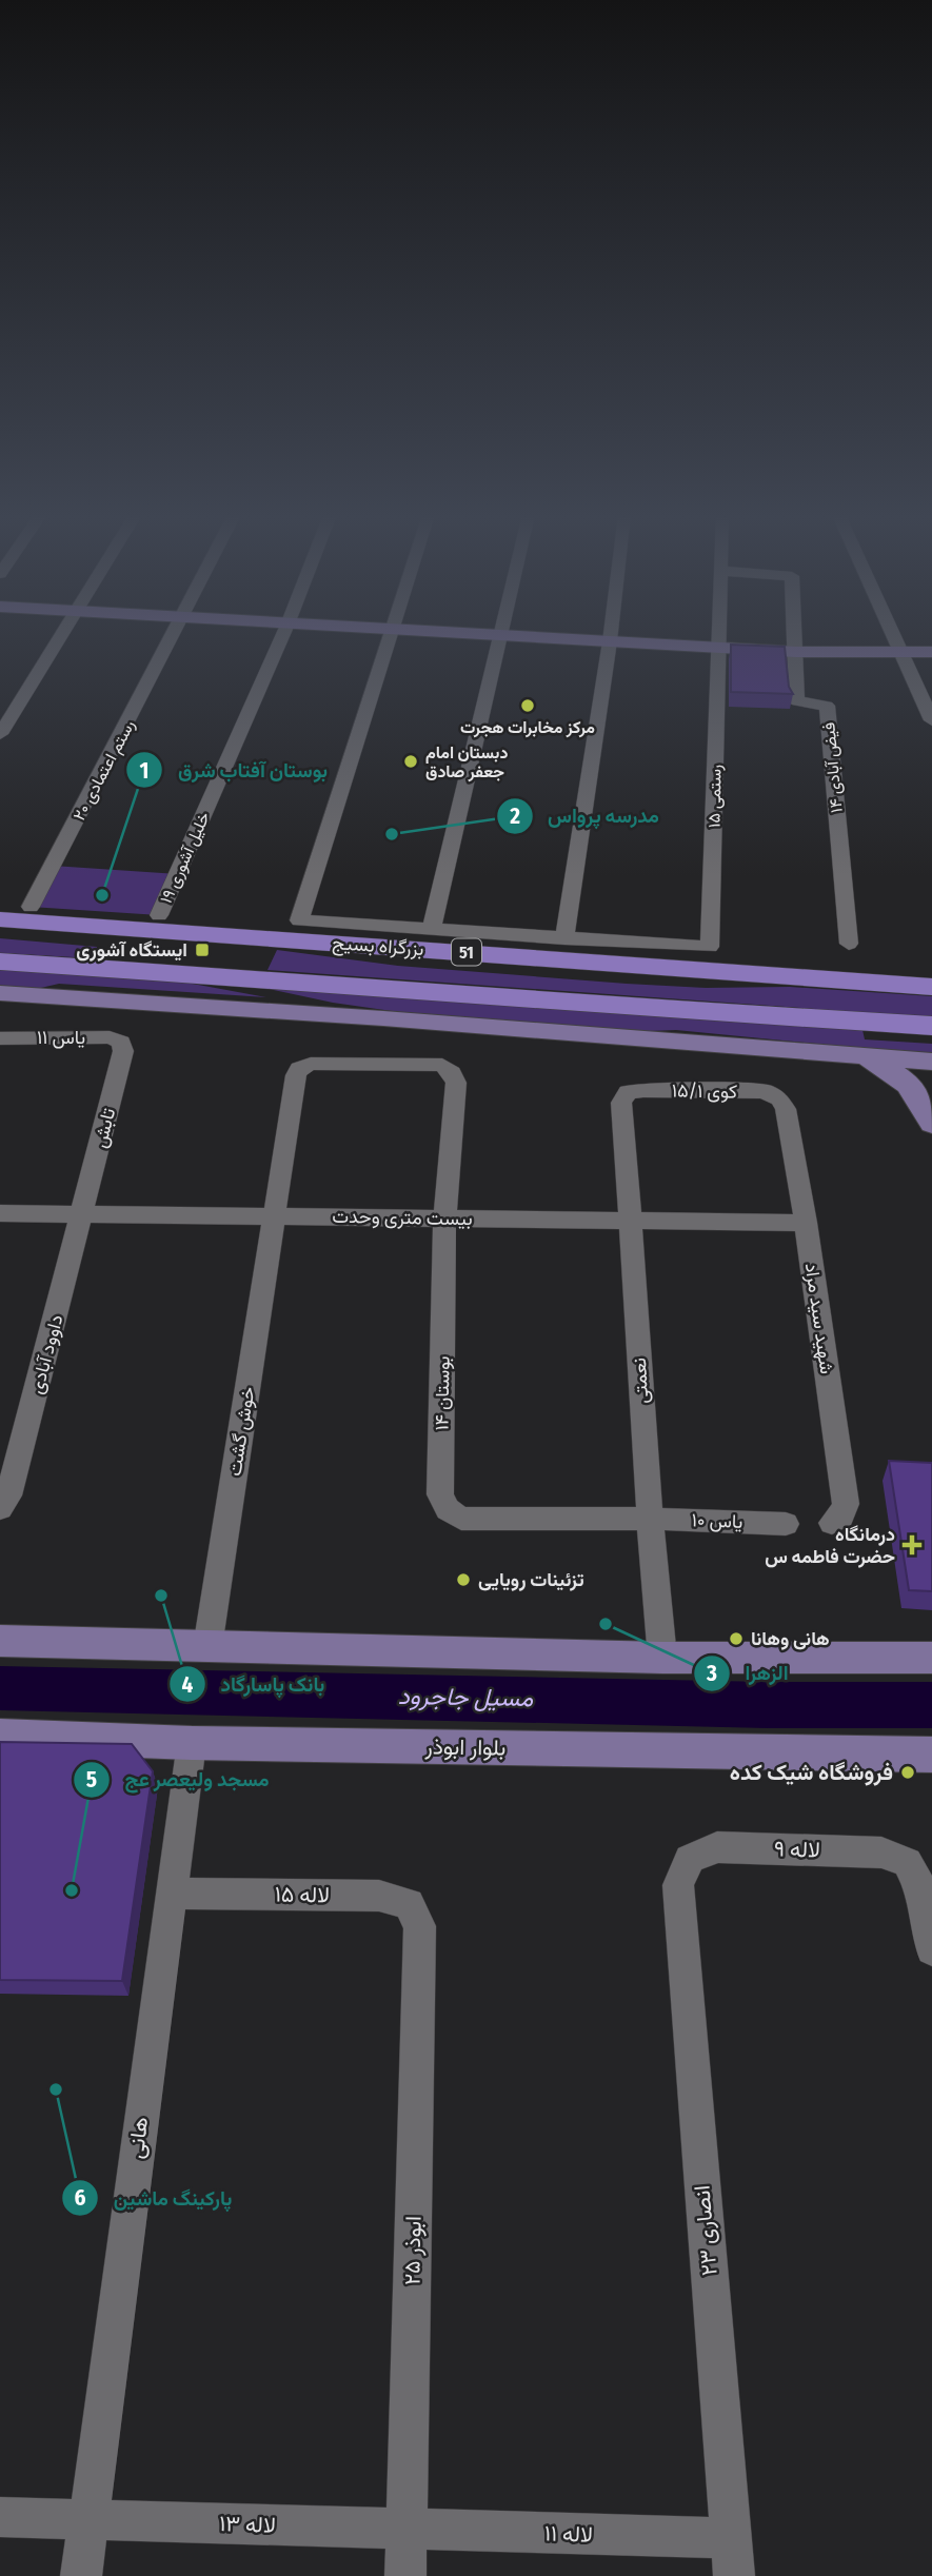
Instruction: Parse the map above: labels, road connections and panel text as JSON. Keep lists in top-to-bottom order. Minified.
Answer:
{"streets":{"highway":["بزرگراه بسیج","51"],"main road":["بلوار ابوذر"],"street":["فیض آبادی ۱۴","رستم اعتمادی ۲۰","رستمی ۱۵","خلیل آشوری ۱۹","یاس ۱۱","کوی ۱۵/۱","تابش","بیست متری وحدت","شهید سید مراد","داوود آبادی","نعمتی","بوستان ۱۴","خوش گشت","یاس ۱۰","لاله ۹","لاله ۱۵","هانی","انصاری ۲۳","ابوذر ۲۵","لاله ۱۳","لاله ۱۱"]},"crossings":[["یاس ۱۱","تابش"],["کوی ۱۵/۱","شهید سید مراد"],["کوی ۱۵/۱","نعمتی"],["تابش","بیست متری وحدت"],["تابش","داوود آبادی"],["بیست متری وحدت","شهید سید مراد"],["بیست متری وحدت","داوود آبادی"],["بیست متری وحدت","نعمتی"],["بیست متری وحدت","بوستان ۱۴"],["بیست متری وحدت","خوش گشت"],["نعمتی","بوستان ۱۴"],["نعمتی","یاس ۱۰"],["بوستان ۱۴","خوش گشت"],["بوستان ۱۴","یاس ۱۰"],["بلوار ابوذر","هانی"],["لاله ۹","انصاری ۲۳"],["لاله ۱۵","هانی"],["لاله ۱۵","ابوذر ۲۵"],["هانی","لاله ۱۳"],["انصاری ۲۳","لاله ۱۱"],["ابوذر ۲۵","لاله ۱۳"],["ابوذر ۲۵","لاله ۱۱"],["لاله ۱۳","لاله ۱۱"]],"water":["مسیل جاجرود"],"places":{"other":["مرکز مخابرات هجرت","دبستان امام جعفر صادق","مدرسه پرواس","بوستان آفتاب شرق","تزئینات رویایی","بانک پاسارگاد","الزهرا","هانی وهانا","فروشگاه شیک کده","مسجد ولیعصر عج","پارکینگ ماشین"],"transit":["ایستگاه آشوری"],"health":["درمانگاه حضرت فاطمه س"]}}
